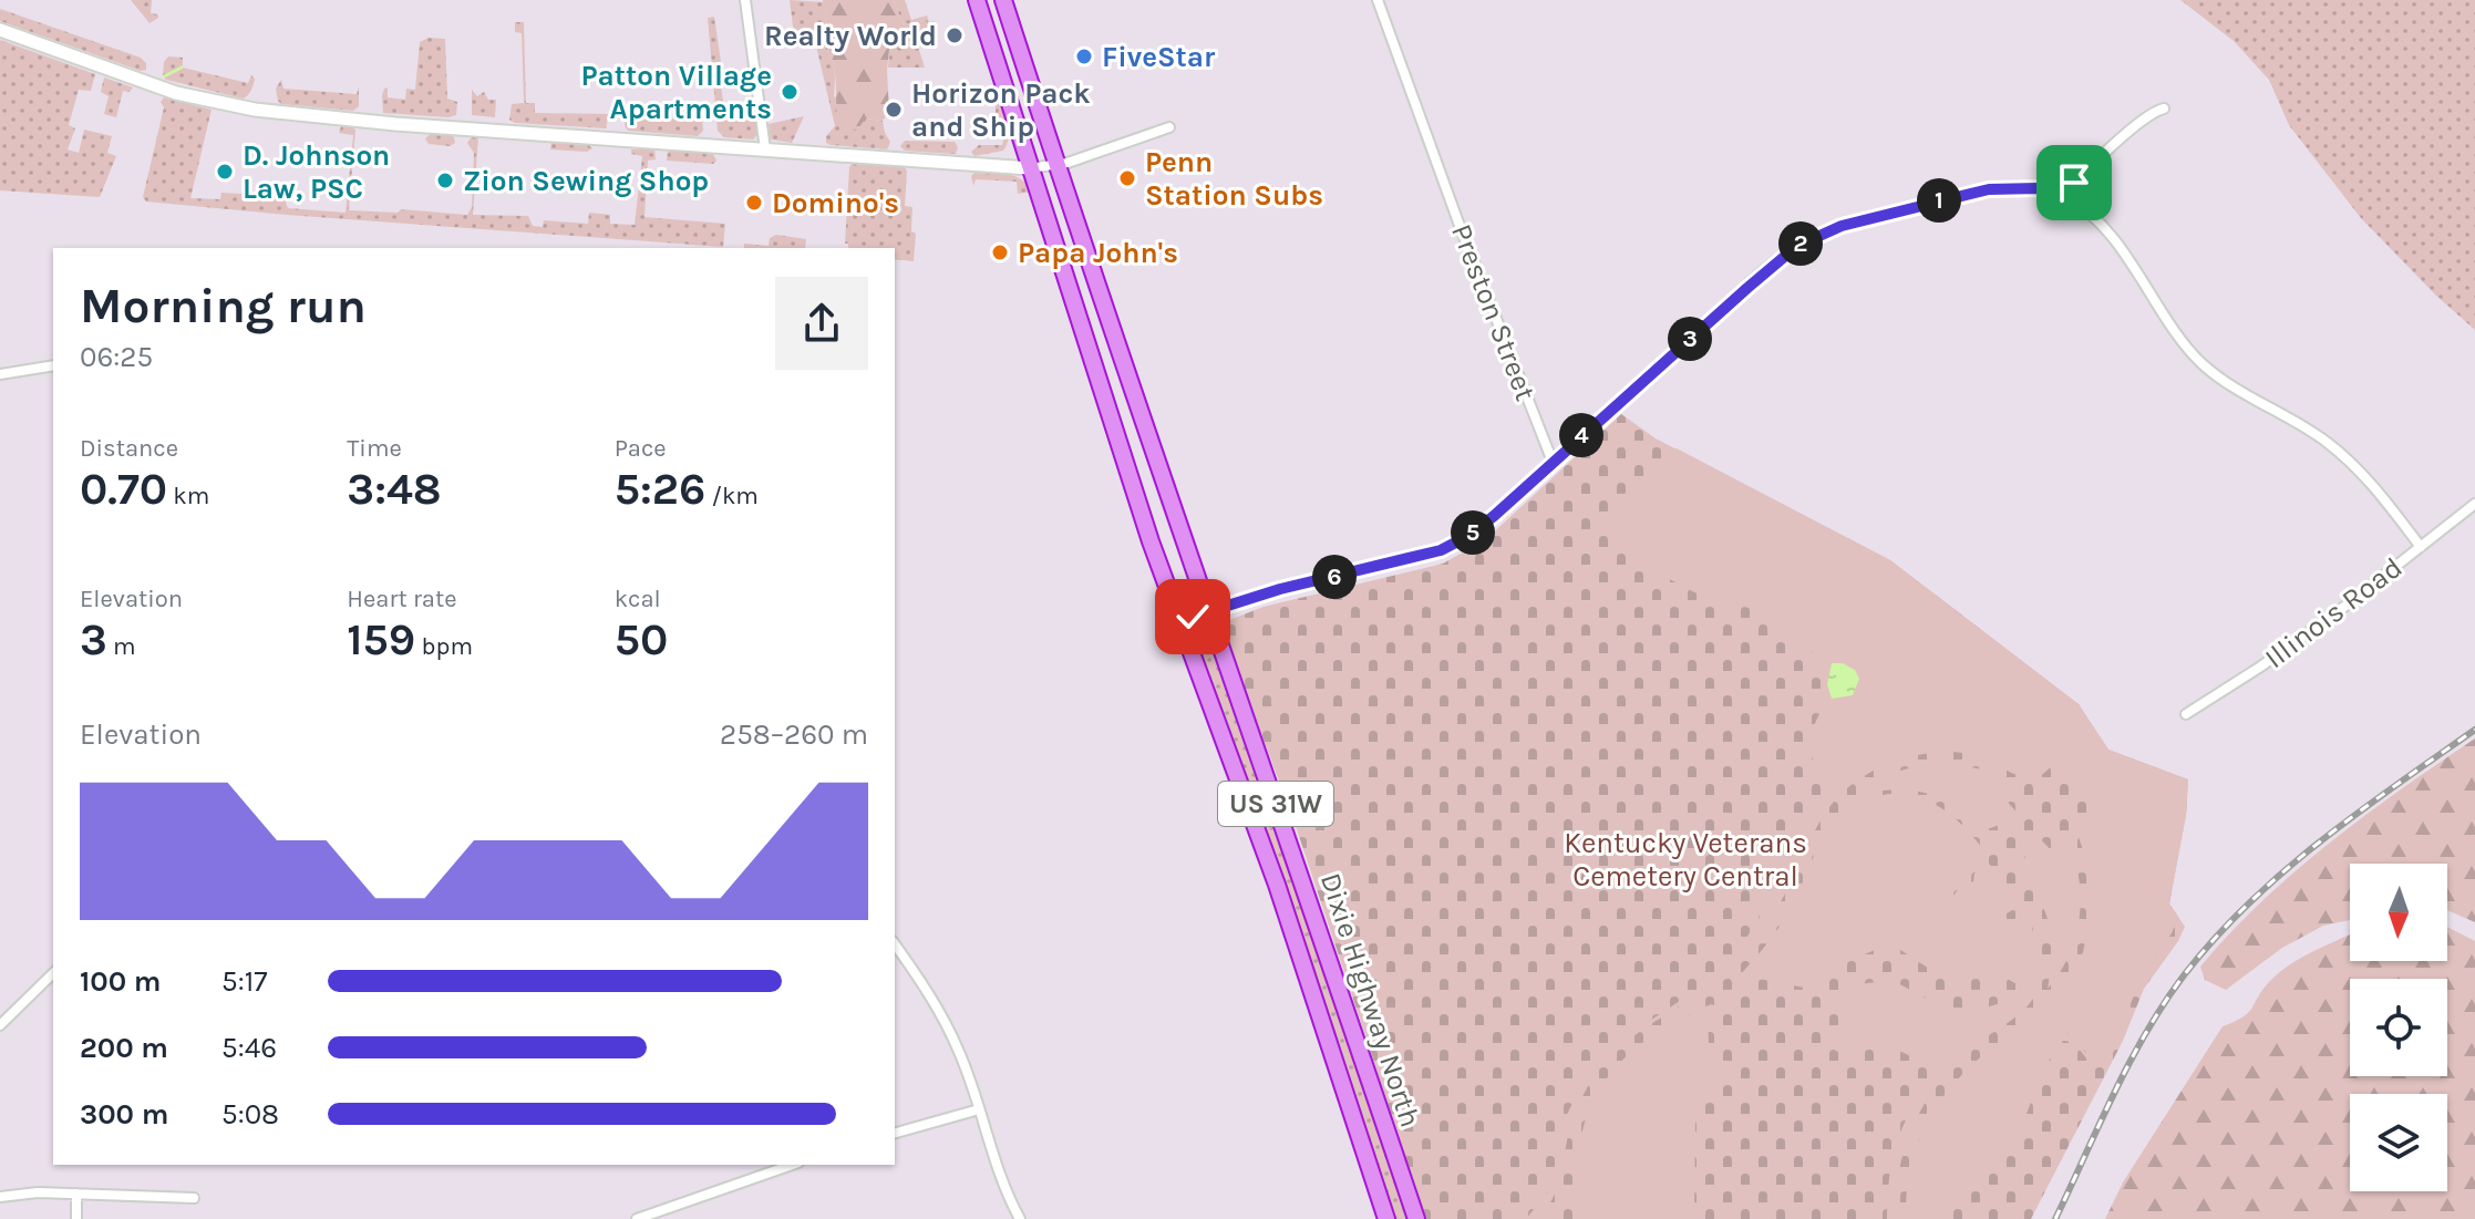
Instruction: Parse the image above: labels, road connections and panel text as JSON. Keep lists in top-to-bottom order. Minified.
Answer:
{"streets":{"highway":["US 31W","Dixie Highway North"],"street":["Preston Street","Illinois Road"]},"crossings":[["US 31W","Dixie Highway North"]],"parks":["Kentucky Veterans Cemetery Central"],"places":["Realty World","FiveStar","Patton Village Apartments","Horizon Pack and Ship","D. Johnson Law, PSC","Penn Station Subs","Zion Sewing Shop","Domino's","Papa John's"],"north":"bottom","page":{"pins":["1","2","3","4","5","6"],"heading":["Morning run","06:25"],"stats":[["Distance","0.70 km"],["Time","3:48"],["Pace","5:26 /km"],["Elevation","3 m"],["Heart rate","159 bpm"],["kcal","50"]],"chart":["Elevation","258–260 m"],"list":[{"name":"100 m","note":"5:17"},{"name":"200 m","note":"5:46"},{"name":"300 m","note":"5:08"}]}}
